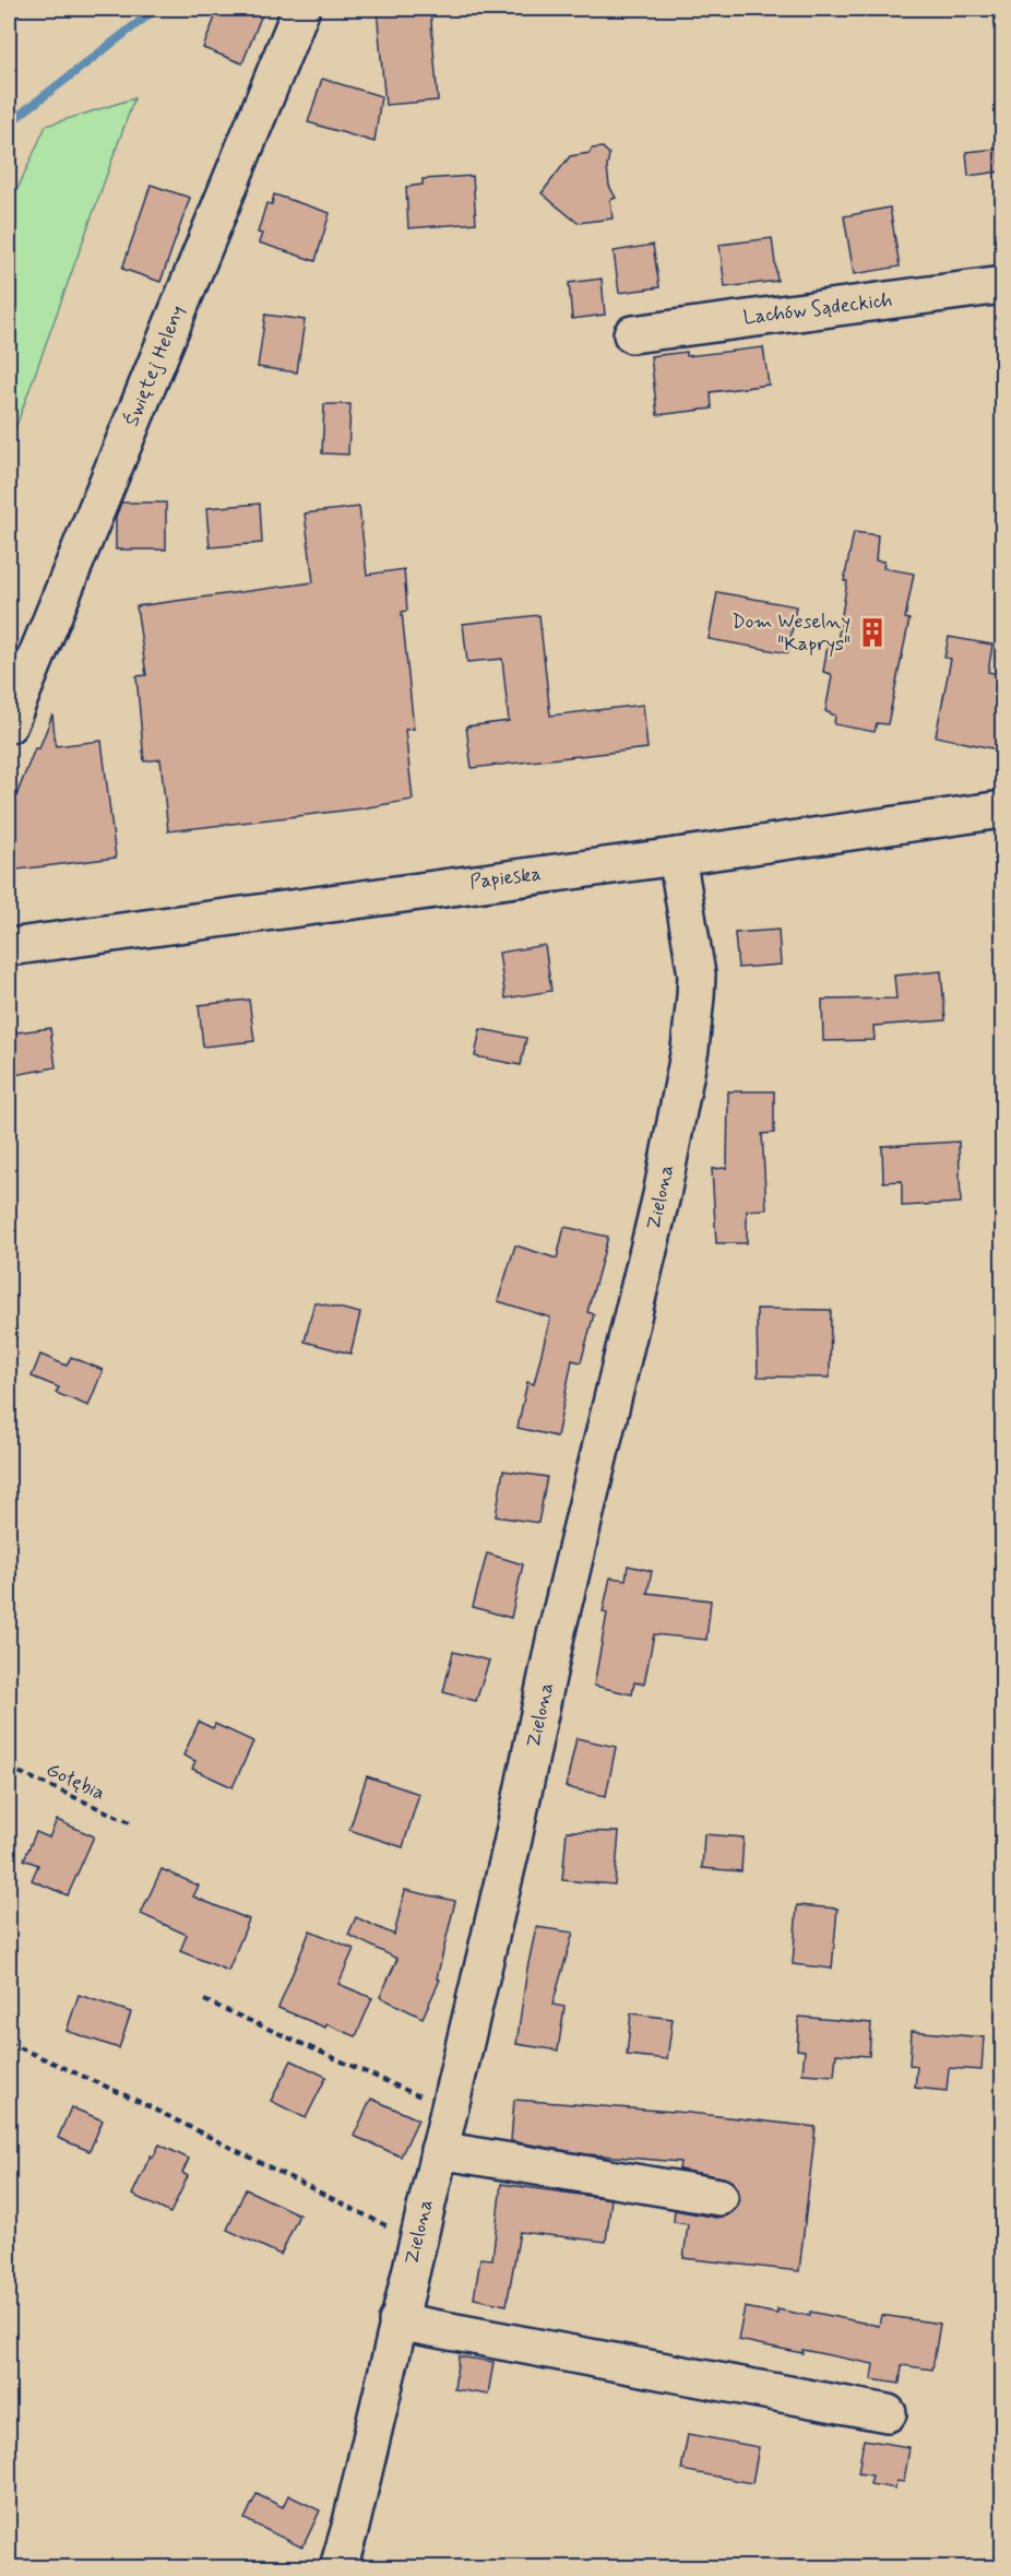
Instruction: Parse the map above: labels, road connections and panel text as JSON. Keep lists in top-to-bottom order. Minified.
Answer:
{"streets":{"street":["Lachów Sądeckich","Świętej Heleny","Papieska","Zielona"],"path":["Gołębia"]},"crossings":[["Papieska","Zielona"]],"places":{"building":["Dom Weselny \"Kaprys\""]}}
